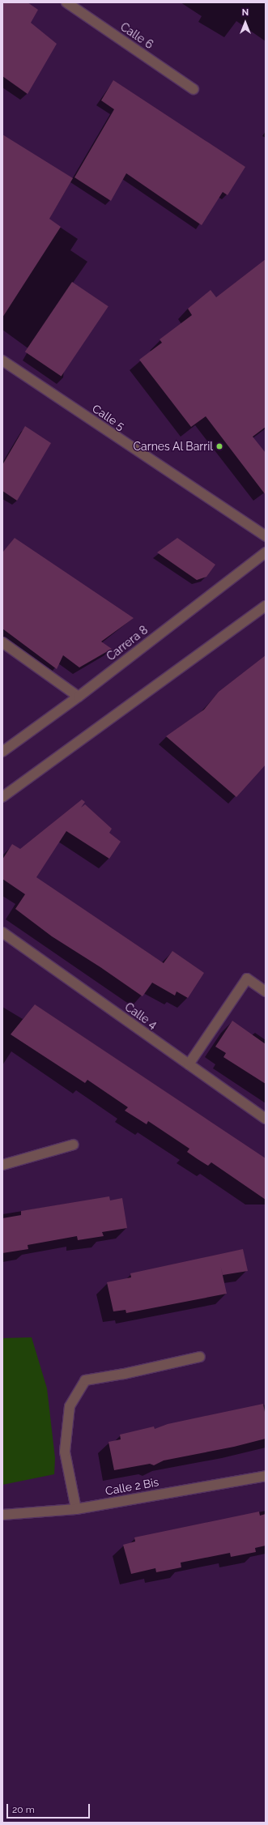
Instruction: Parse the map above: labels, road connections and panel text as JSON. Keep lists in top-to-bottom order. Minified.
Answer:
{"streets":{"street":["Calle 6","Calle 5","Carrera 8","Calle 4","Calle 2 Bis"]},"places":["Carnes Al Barril"],"scale_bar":"20 m","north":"top"}
